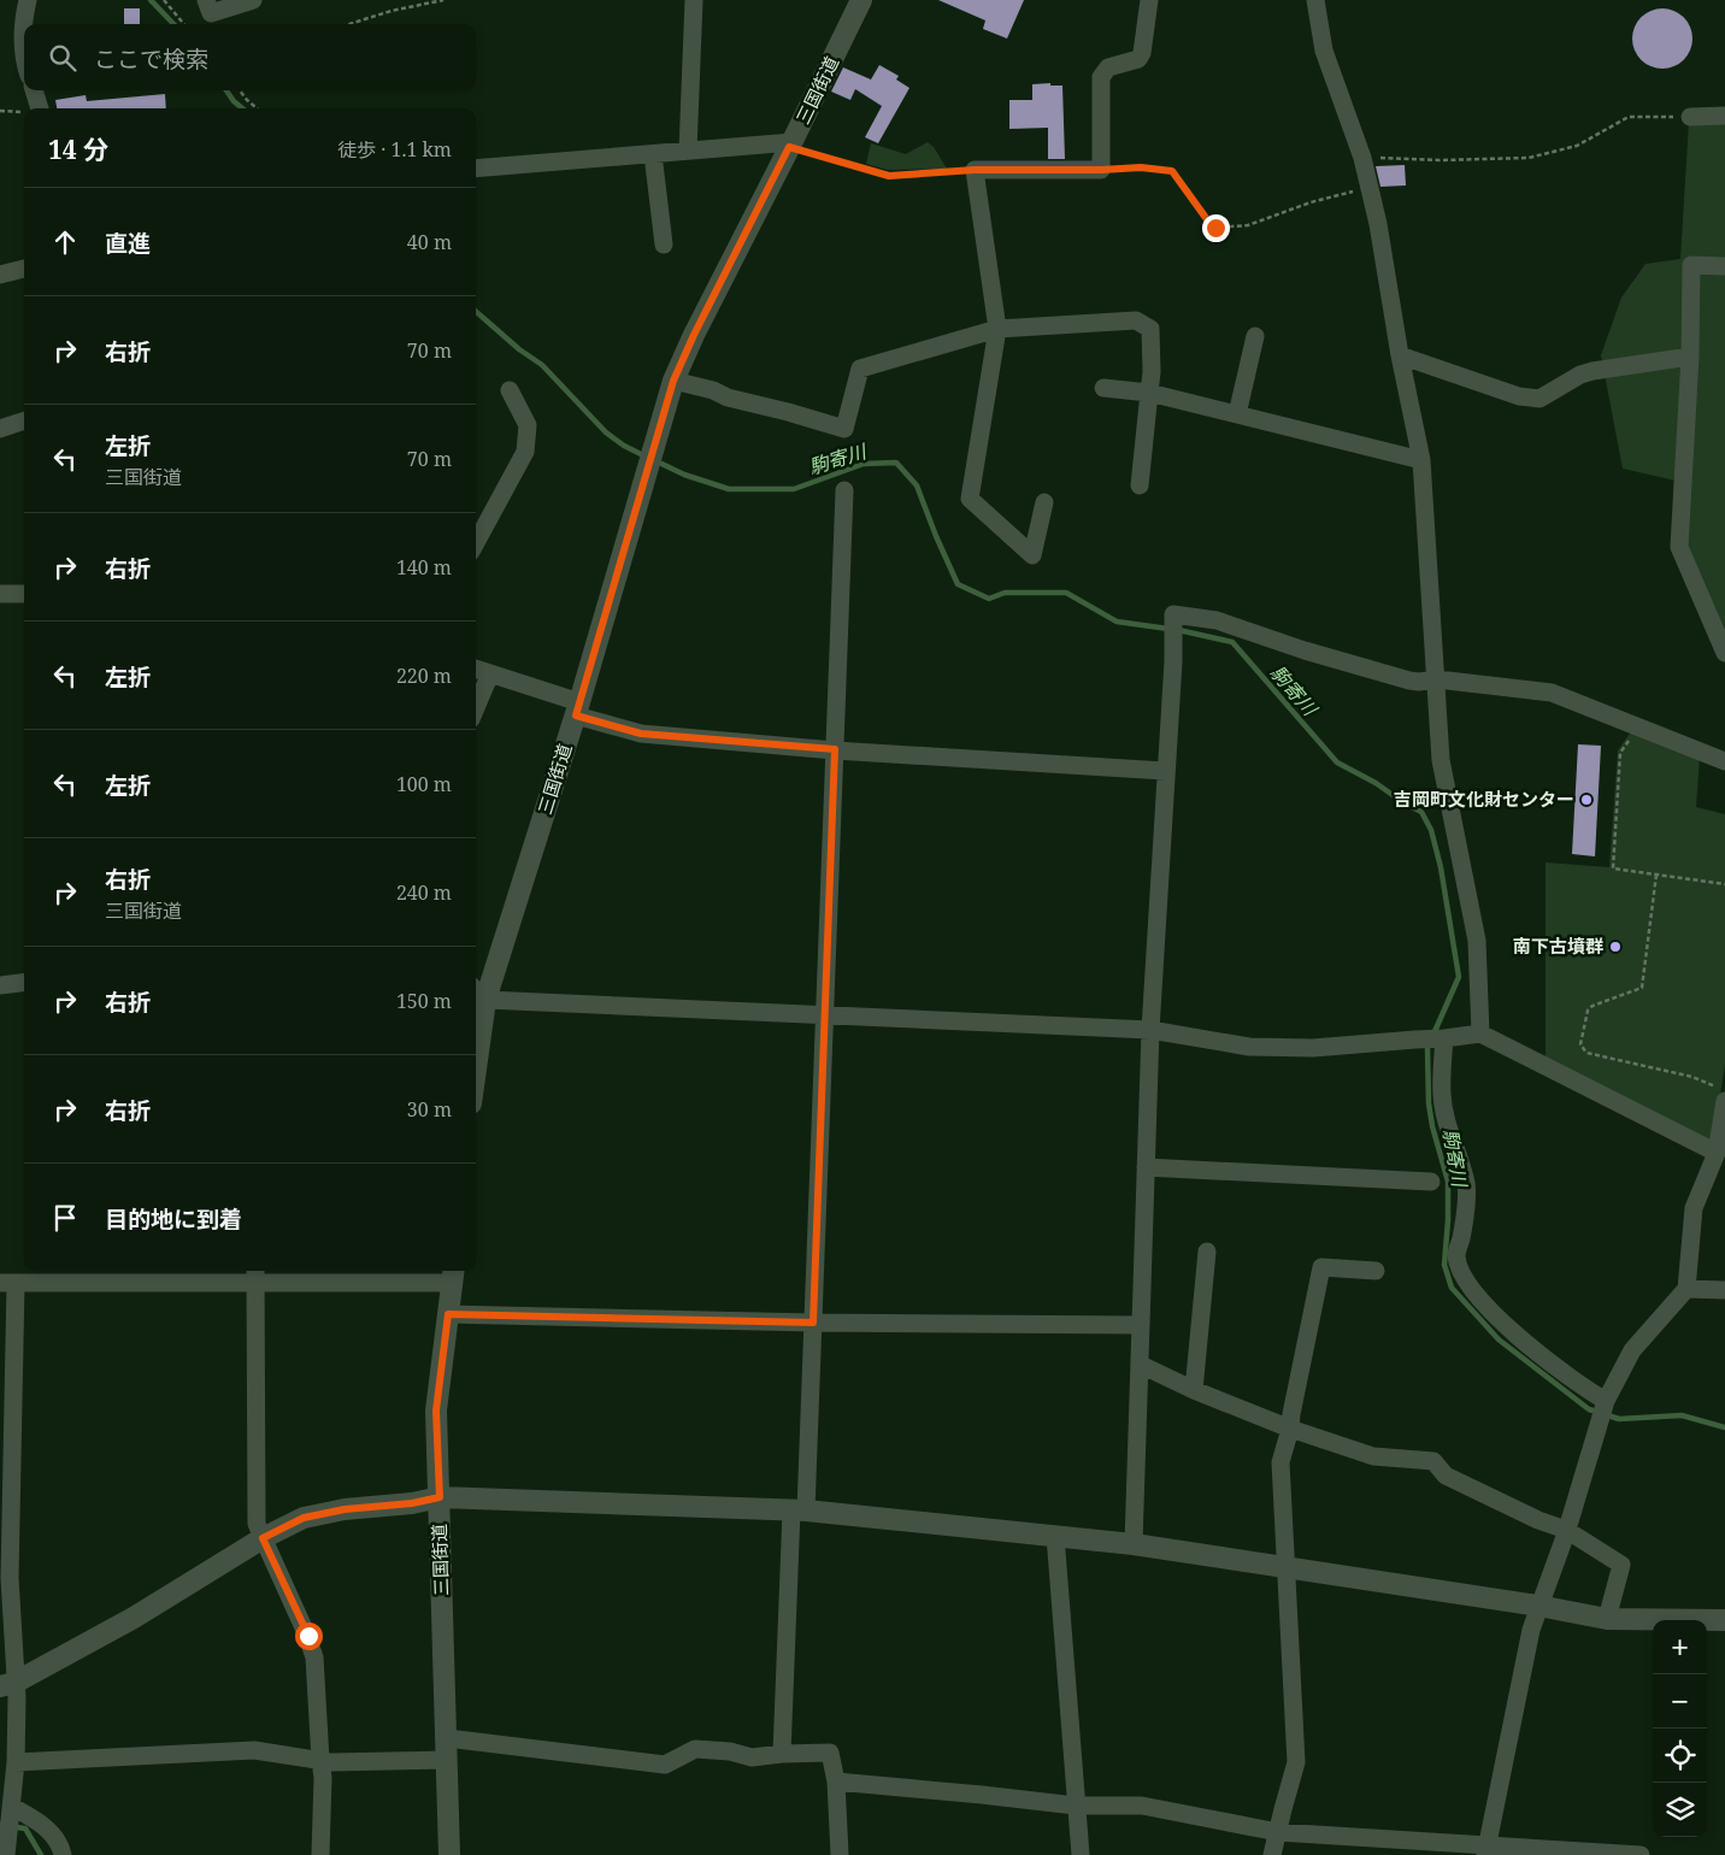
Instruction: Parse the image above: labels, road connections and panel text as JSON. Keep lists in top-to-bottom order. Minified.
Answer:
{"streets":{"street":["三国街道"]},"water":["駒寄川"],"places":["吉岡町文化財センター","南下古墳群"],"page":{"search":"ここで検索","heading":["14 分","徒歩 · 1.1 km"],"list":[["直進","40 m"],["右折","70 m"],["左折","三国街道","70 m"],["右折","140 m"],["左折","220 m"],["左折","100 m"],["右折","三国街道","240 m"],["右折","150 m"],["右折","30 m"],"目的地に到着"],"map_buttons":["+","−"]}}
